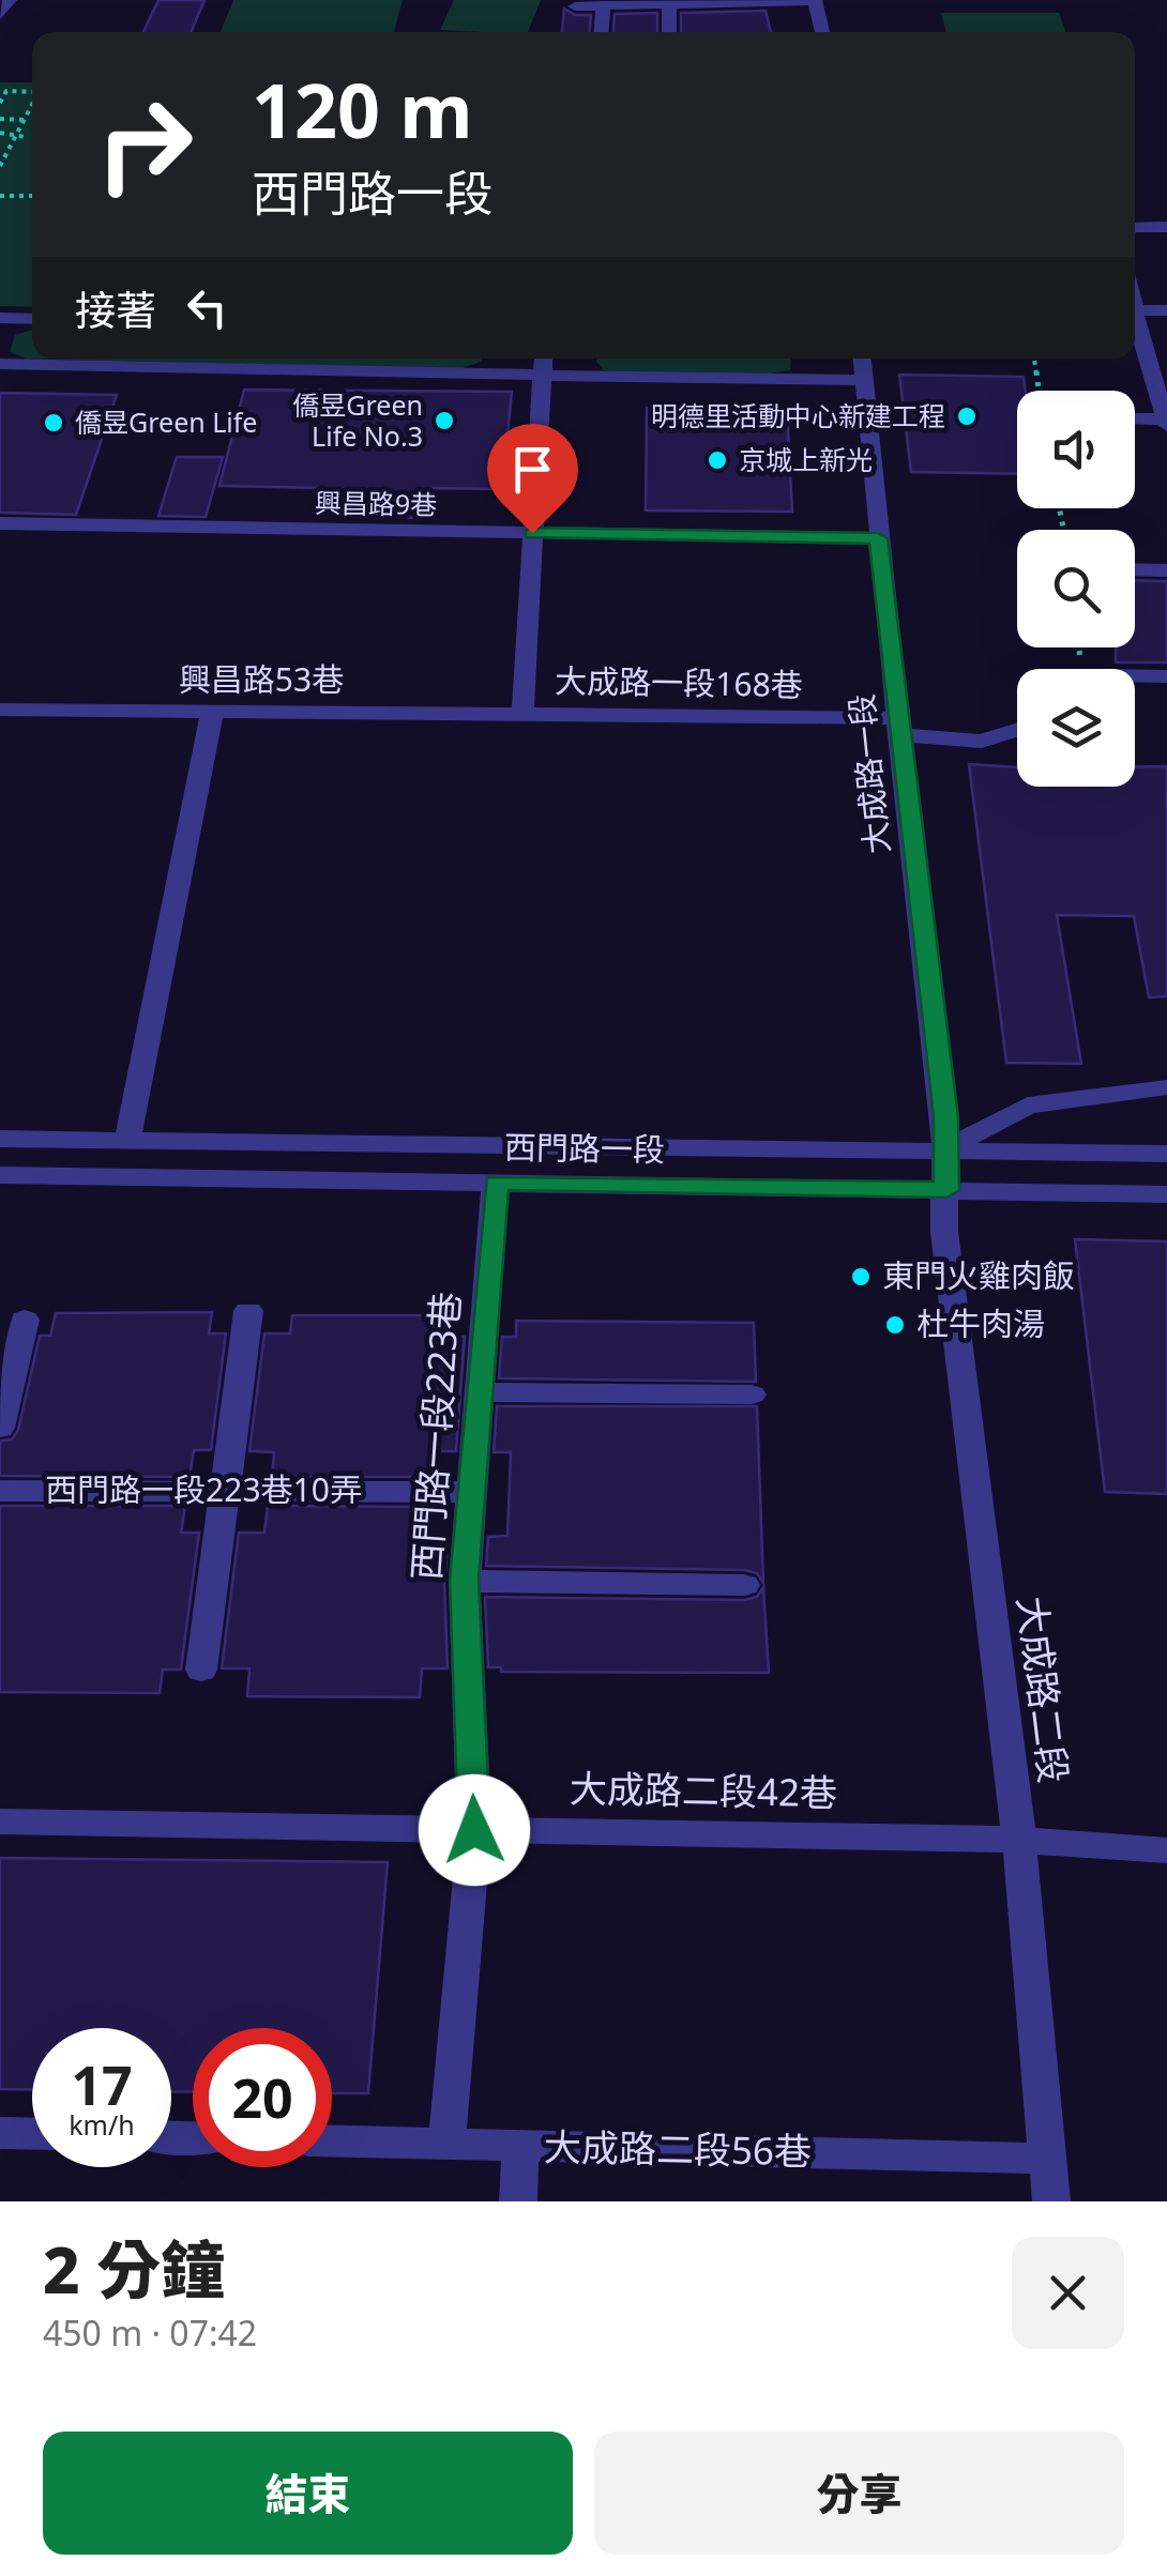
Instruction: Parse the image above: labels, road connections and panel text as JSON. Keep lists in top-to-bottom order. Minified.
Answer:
{"streets":{"street":["興昌路9巷","興昌路53巷","大成路一段168巷","大成路一段","西門路一段","西門路一段223巷","西門路一段223巷10弄","大成路二段","大成路二段42巷","大成路二段56巷"]},"crossings":[["興昌路9巷","大成路一段"],["興昌路53巷","大成路一段168巷"],["大成路一段168巷","大成路一段"],["大成路一段","西門路一段"],["大成路一段","大成路二段"],["西門路一段","西門路一段223巷"],["西門路一段","大成路二段"],["西門路一段223巷","西門路一段223巷10弄"],["西門路一段223巷","大成路二段42巷"],["西門路一段223巷","大成路二段56巷"],["大成路二段","大成路二段42巷"],["大成路二段","大成路二段56巷"]],"places":["明德里活動中心新建工程","僑昱Green Life No.3","僑昱Green Life","京城上新光","東門火雞肉飯","杜牛肉湯"],"page":{"turn":["120 m","西門路一段"],"then":"接著","speed":"17 km/h","limit":"20","heading":["2 分鐘","450 m · 07:42"],"buttons":["結束","分享"]}}
